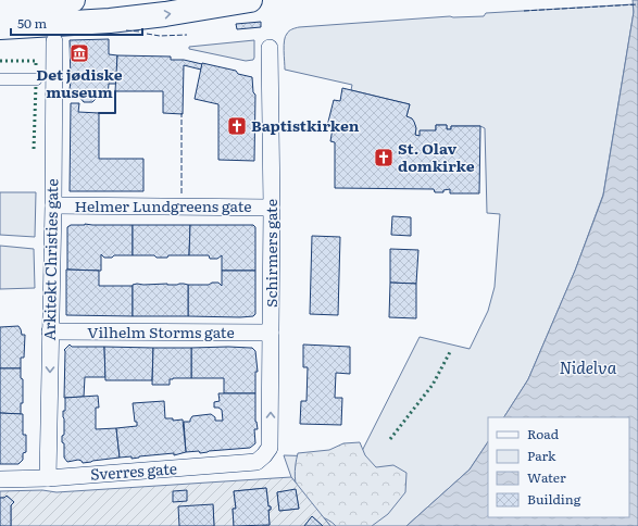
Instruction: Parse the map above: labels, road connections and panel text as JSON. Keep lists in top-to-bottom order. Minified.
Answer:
{"streets":{"street":["Helmer Lundgreens gate","Schirmers gate","Arkitekt Christies gate","Vilhelm Storms gate","Sverres gate"]},"crossings":[["Helmer Lundgreens gate","Schirmers gate"],["Helmer Lundgreens gate","Arkitekt Christies gate"],["Schirmers gate","Vilhelm Storms gate"],["Schirmers gate","Sverres gate"],["Arkitekt Christies gate","Vilhelm Storms gate"],["Arkitekt Christies gate","Sverres gate"]],"water":["Nidelva"],"places":{"museum":["Det jødiske museum"],"church":["Baptistkirken","St. Olav domkirke"]},"legend":["Road","Park","Water","Building"],"scale_bar":"50 m"}
